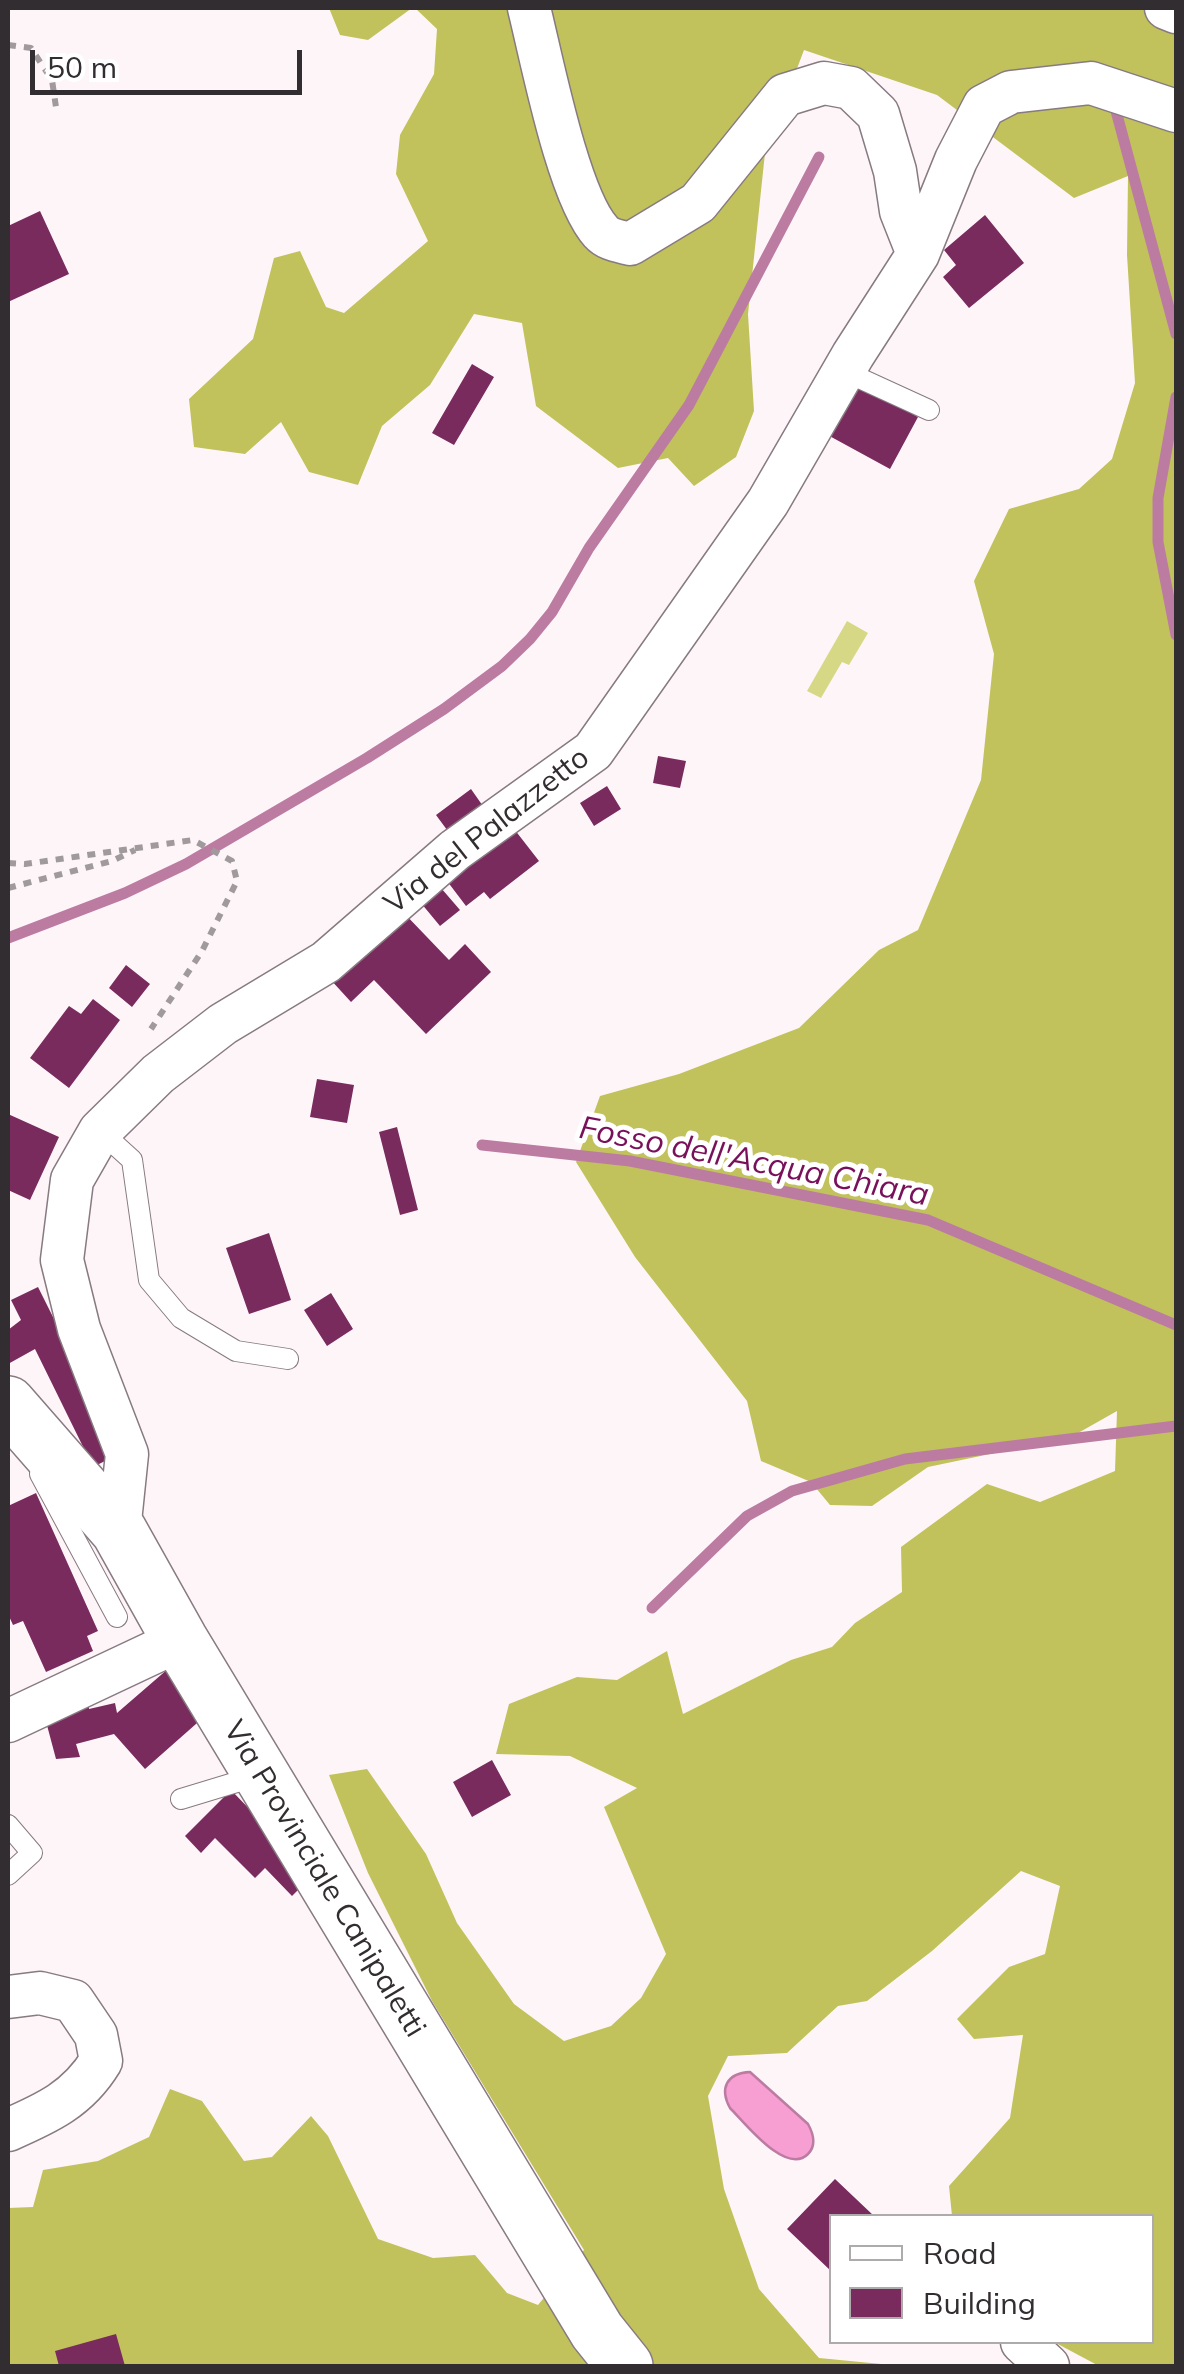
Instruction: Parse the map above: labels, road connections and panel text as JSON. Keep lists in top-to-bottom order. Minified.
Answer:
{"streets":{"main road":["Via Provinciale Canipaletti"],"street":["Via del Palazzetto"]},"crossings":[["Via del Palazzetto","Via Provinciale Canipaletti"]],"water":["Fosso dell'Acqua Chiara"],"legend":["Road","Building"],"scale_bar":"50 m"}
